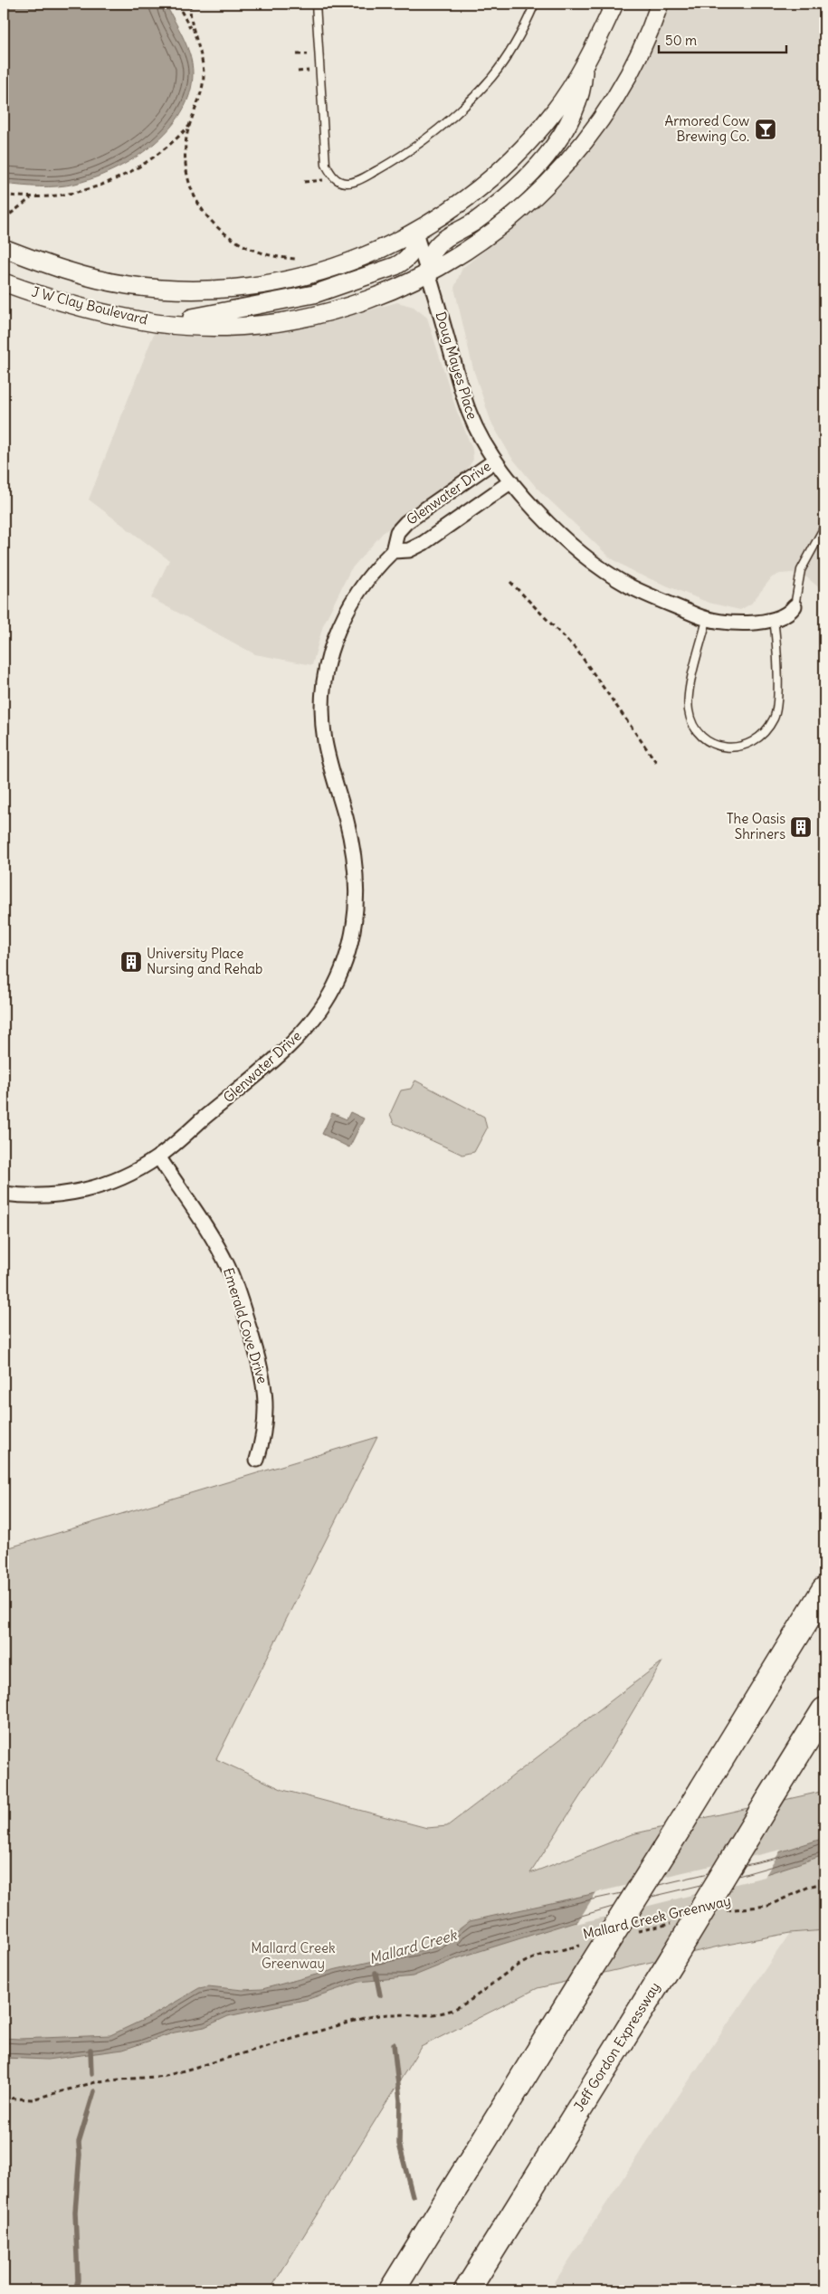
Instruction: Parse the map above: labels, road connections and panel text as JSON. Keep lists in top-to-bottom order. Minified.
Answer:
{"streets":{"highway":["Jeff Gordon Expressway"],"street":["J W Clay Boulevard","Doug Mayes Place","Glenwater Drive","Emerald Cove Drive"],"path":["Mallard Creek Greenway"]},"crossings":[["J W Clay Boulevard","Doug Mayes Place"],["Doug Mayes Place","Glenwater Drive"],["Glenwater Drive","Emerald Cove Drive"]],"water":["Mallard Creek"],"parks":["Mallard Creek Greenway"],"places":{"bar":["Armored Cow Brewing Co."],"building":["The Oasis Shriners","University Place Nursing and Rehab"]},"scale_bar":"50 m"}
